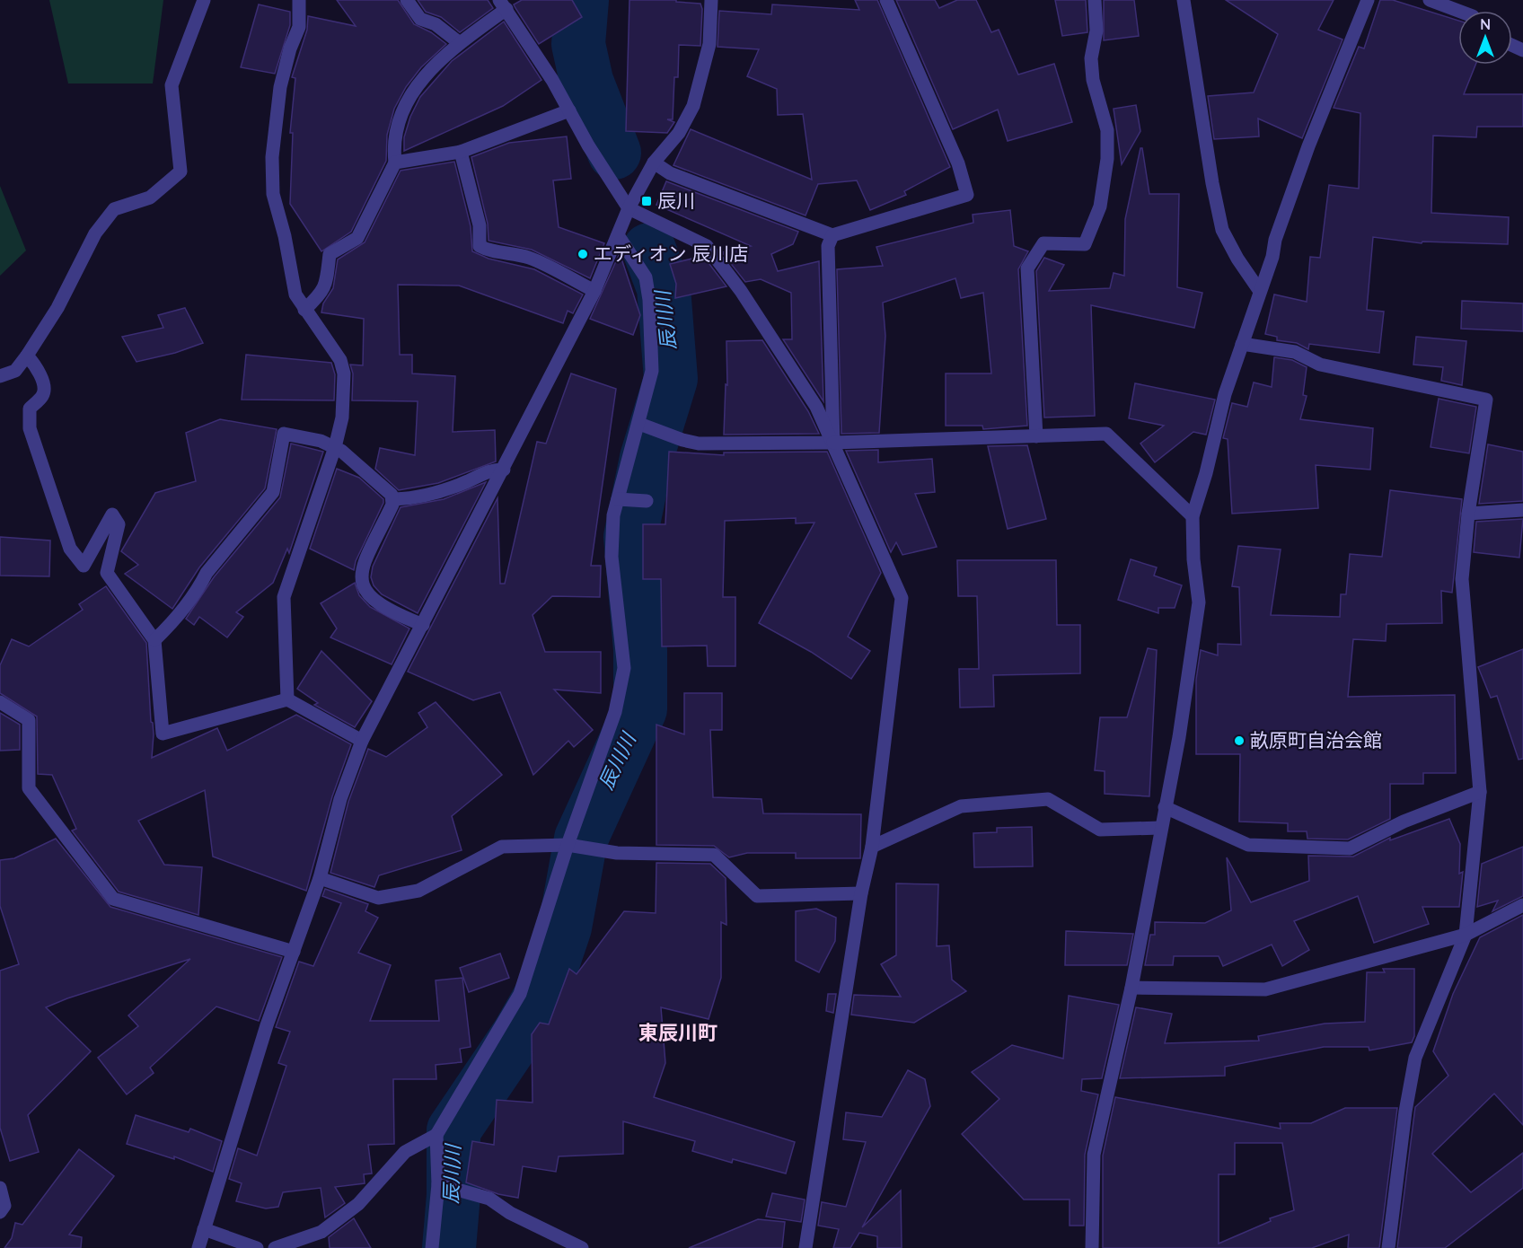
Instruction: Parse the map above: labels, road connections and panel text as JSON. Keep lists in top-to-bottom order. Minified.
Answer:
{"districts":["東辰川町"],"water":["辰川川"],"places":{"transit":["辰川"],"other":["エディオン 辰川店","畝原町自治会館"]},"north":"top"}
